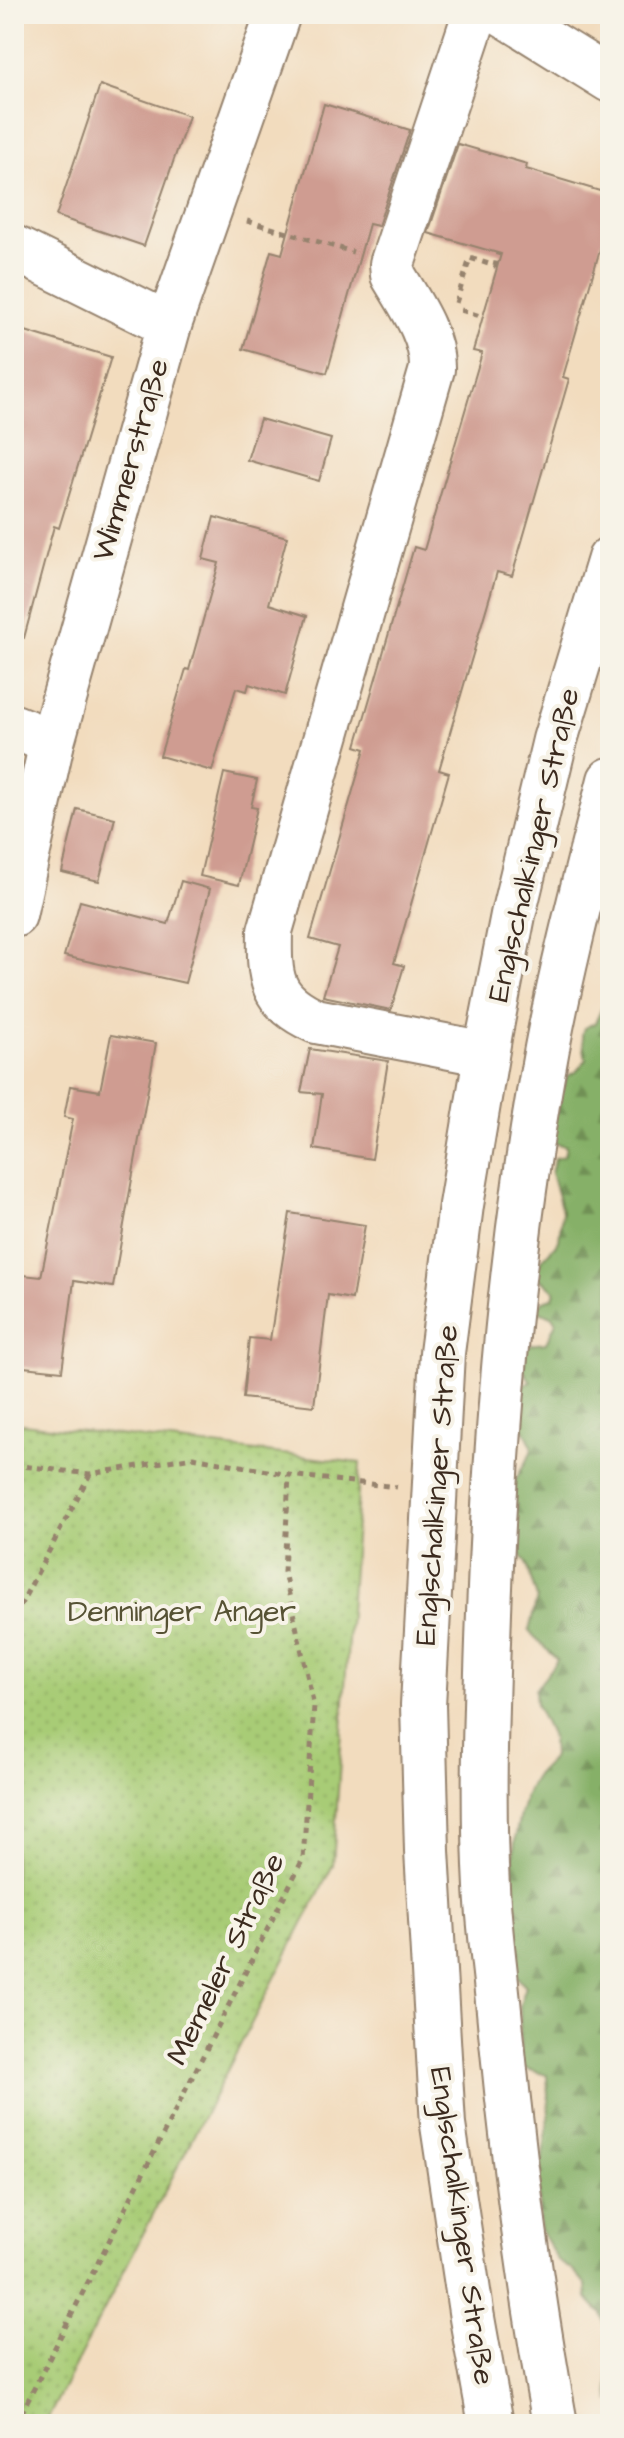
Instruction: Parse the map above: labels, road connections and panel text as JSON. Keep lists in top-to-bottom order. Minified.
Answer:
{"streets":{"main road":["Wimmerstraße","Englschalkinger Straße"],"path":["Memeler Straße"]},"parks":["Denninger Anger"]}
